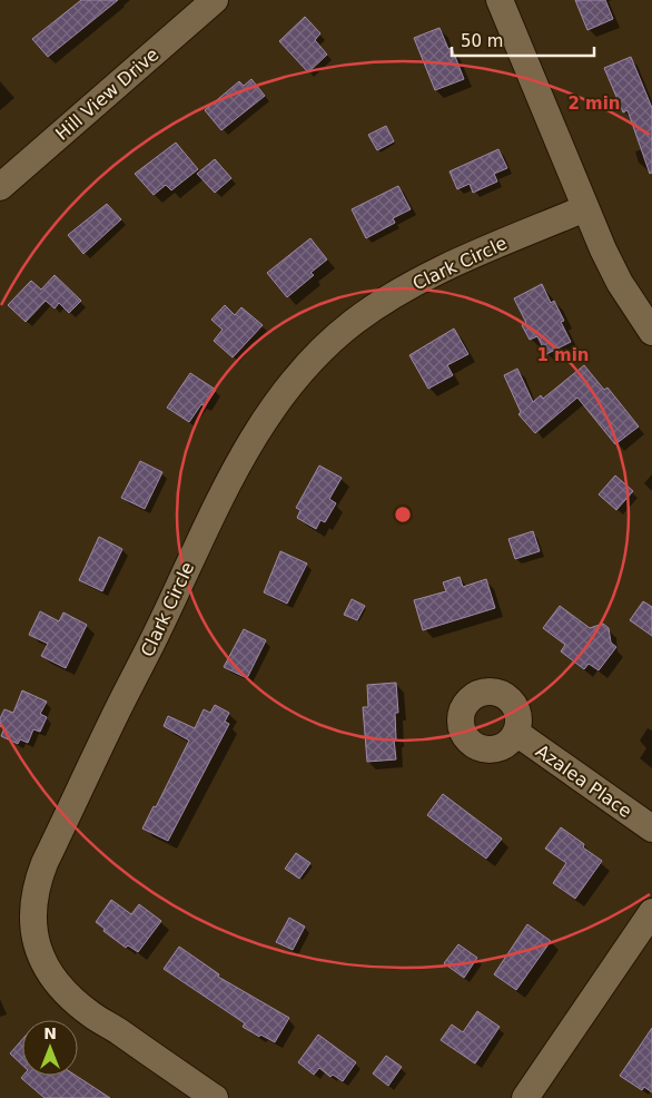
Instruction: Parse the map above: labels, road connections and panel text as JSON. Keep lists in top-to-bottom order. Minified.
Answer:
{"streets":{"street":["Hill View Drive","Clark Circle","Azalea Place"]},"scale_bar":"50 m","north":"top","rings":["2 min","1 min"]}
